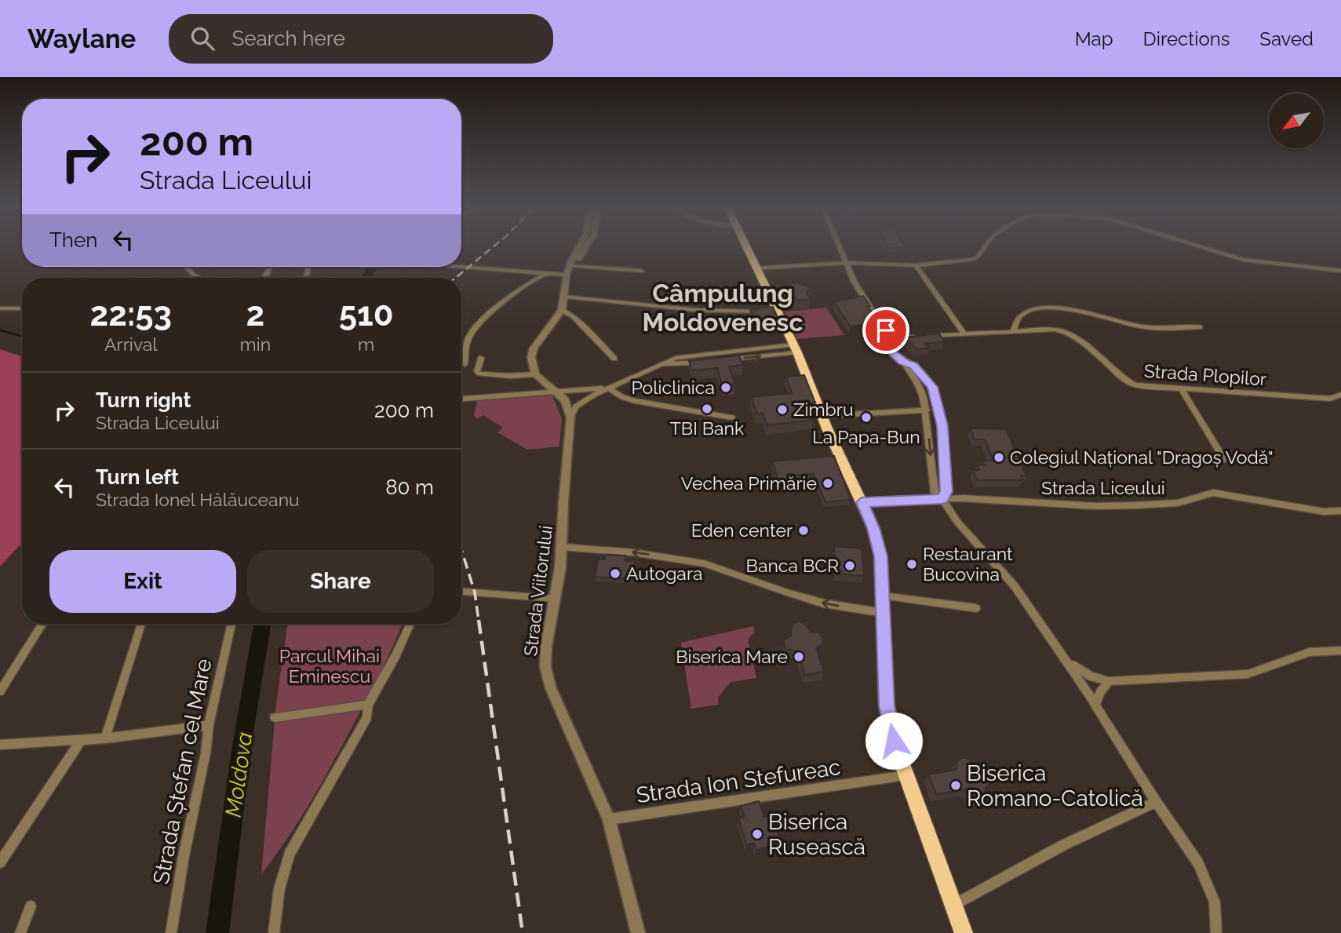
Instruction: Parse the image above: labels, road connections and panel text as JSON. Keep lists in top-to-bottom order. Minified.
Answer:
{"streets":{"street":["Strada Plopilor","Strada Liceului","Strada Viitorului","Strada Ștefan cel Mare","Strada Ion Stefureac"]},"crossings":[["Strada Viitorului","Strada Ion Stefureac"]],"districts":["Câmpulung Moldovenesc"],"water":["Moldova"],"parks":["Parcul Mihai Eminescu"],"places":["Policlinica","TBI Bank","Zimbru","La Papa-Bun","Colegiul Național \"Dragoș Vodă\"","Vechea Primărie","Eden center","Restaurant Bucovina","Banca BCR","Autogara","Biserica Mare","Biserica Romano-Catolică","Biserica Rusească"],"north":"bottom left","page":{"header":"Waylane","search":"Search here","nav":["Map","Directions","Saved"],"turn":["200 m","Strada Liceului"],"then":"Then","eta":["22:53","Arrival","2","min","510","m"],"list":[{"name":"Turn right","note":"Strada Liceului","value":"200 m"},{"name":"Turn left","note":"Strada Ionel Hălăuceanu","value":"80 m"}],"buttons":["Exit","Share"]}}
